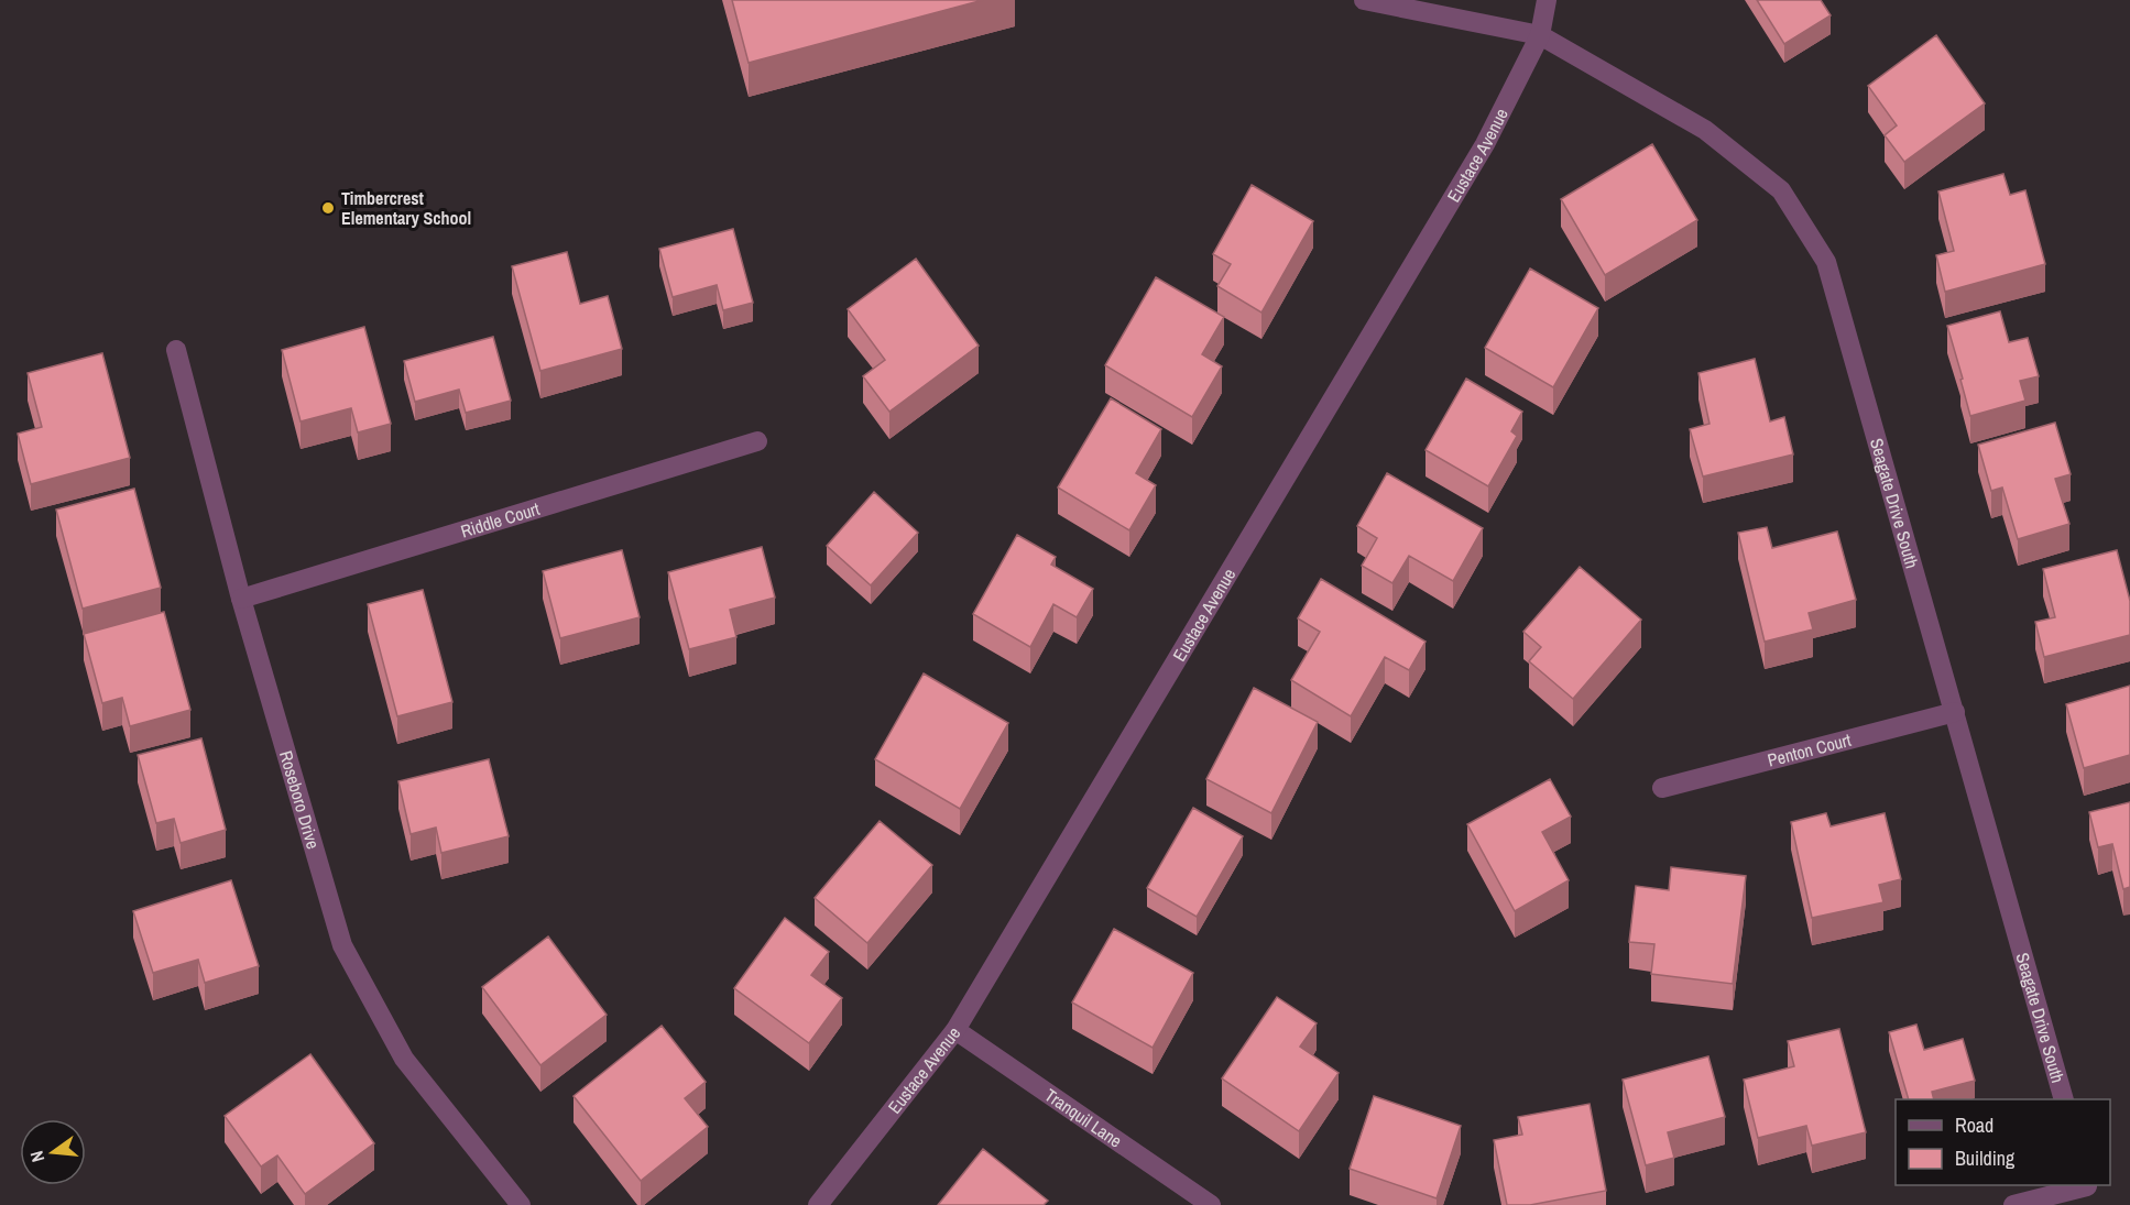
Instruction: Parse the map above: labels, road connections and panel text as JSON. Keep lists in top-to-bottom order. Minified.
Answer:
{"streets":{"street":["Eustace Avenue","Seagate Drive South","Riddle Court","Penton Court","Roseboro Drive","Tranquil Lane"]},"crossings":[["Eustace Avenue","Seagate Drive South"],["Eustace Avenue","Tranquil Lane"],["Seagate Drive South","Penton Court"],["Riddle Court","Roseboro Drive"]],"places":["Timbercrest Elementary School"],"legend":["Road","Building"],"north":"left"}
